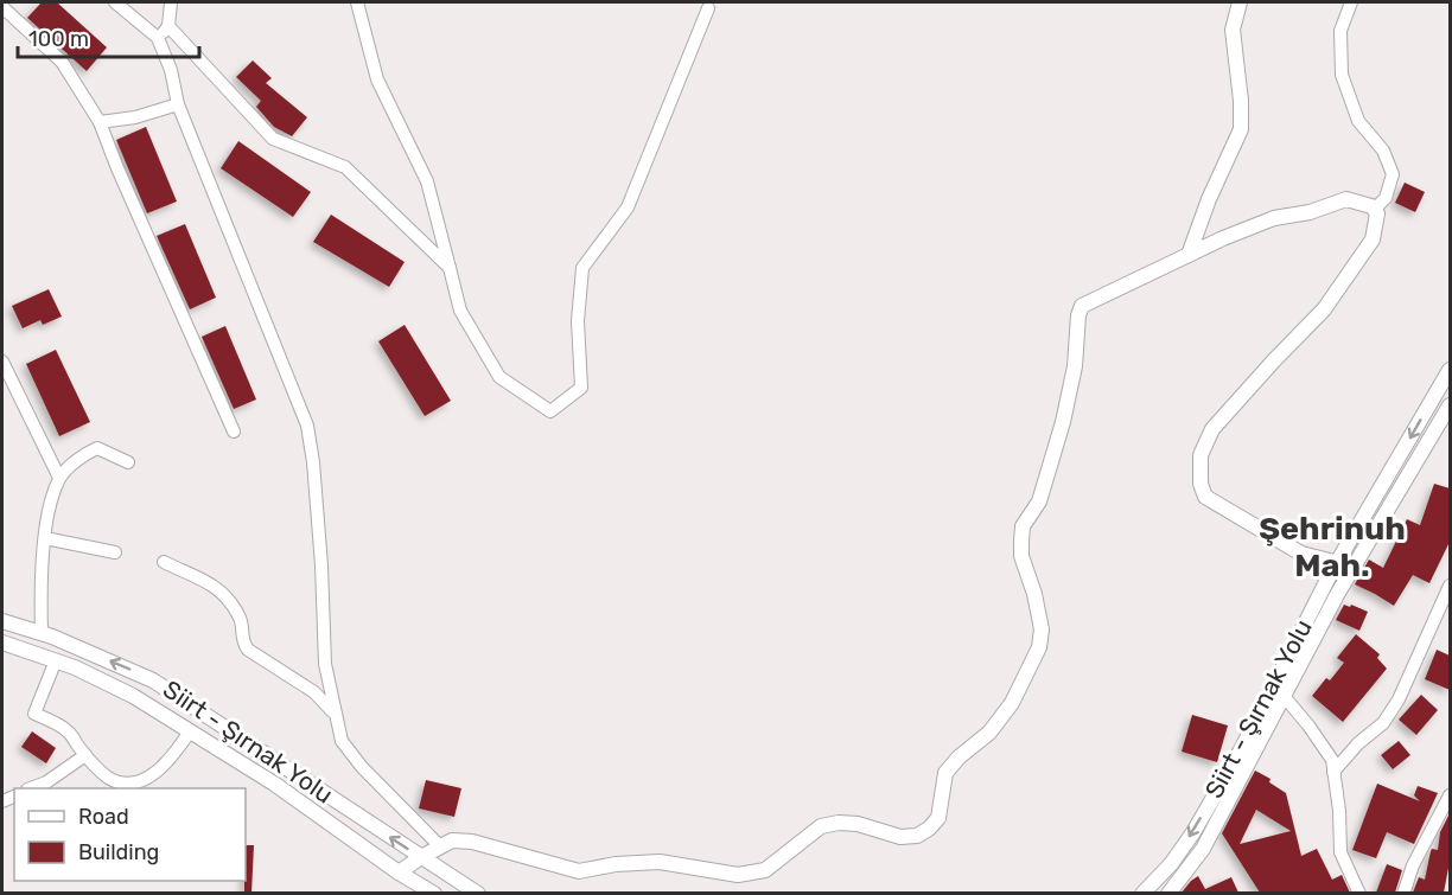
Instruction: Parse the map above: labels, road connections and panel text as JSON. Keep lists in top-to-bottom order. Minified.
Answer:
{"streets":{"street":["Siirt - Şırnak Yolu"]},"districts":["Şehrinuh Mah."],"legend":["Road","Building"],"scale_bar":"100 m"}
